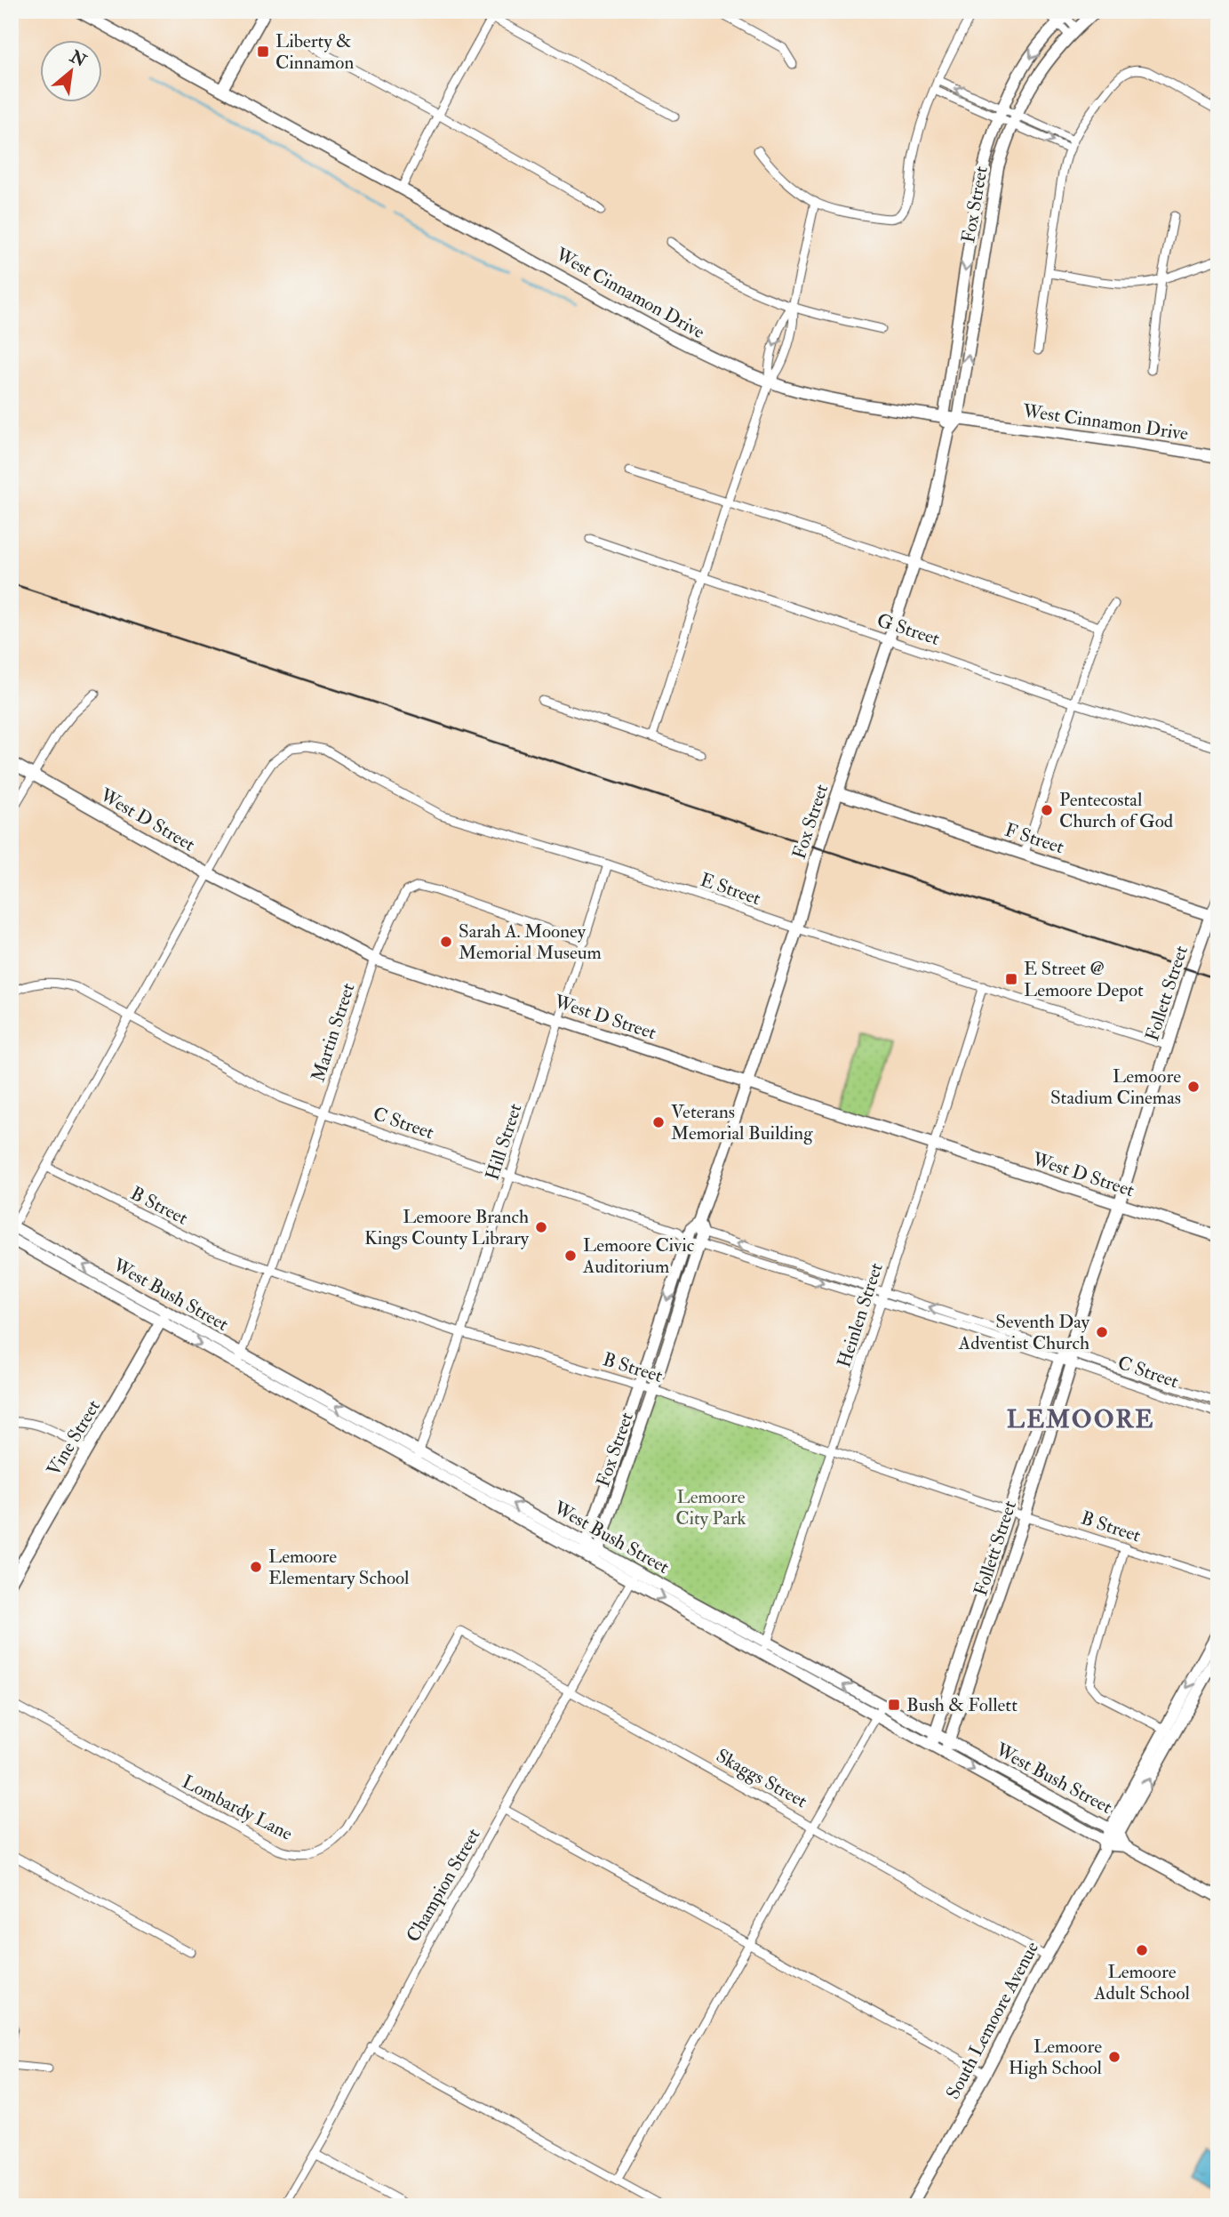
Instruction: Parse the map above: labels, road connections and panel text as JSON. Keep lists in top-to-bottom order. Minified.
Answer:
{"streets":{"street":["Fox Street","West Cinnamon Drive","G Street","West D Street","F Street","E Street","Follett Street","Martin Street","C Street","Hill Street","B Street","West Bush Street","Heinlen Street","Vine Street","Skaggs Street","Lombardy Lane","Champion Street","South Lemoore Avenue"]},"crossings":[["Fox Street","West Cinnamon Drive"],["Fox Street","G Street"],["Fox Street","West D Street"],["Fox Street","F Street"],["Fox Street","E Street"],["Fox Street","C Street"],["Fox Street","B Street"],["Fox Street","West Bush Street"],["West D Street","E Street"],["West D Street","Follett Street"],["West D Street","Martin Street"],["West D Street","Hill Street"],["West D Street","Heinlen Street"],["F Street","Follett Street"],["E Street","Follett Street"],["E Street","Hill Street"],["E Street","Heinlen Street"],["Follett Street","C Street"],["Follett Street","B Street"],["Follett Street","West Bush Street"],["Martin Street","C Street"],["Martin Street","Hill Street"],["Martin Street","B Street"],["Martin Street","West Bush Street"],["C Street","Hill Street"],["C Street","Heinlen Street"],["Hill Street","B Street"],["Hill Street","West Bush Street"],["B Street","Heinlen Street"],["West Bush Street","Heinlen Street"],["West Bush Street","Vine Street"],["West Bush Street","Champion Street"],["West Bush Street","South Lemoore Avenue"],["Skaggs Street","Lombardy Lane"],["Skaggs Street","Champion Street"],["Skaggs Street","South Lemoore Avenue"]],"districts":["LEMOORE"],"parks":["Lemoore City Park"],"places":{"transit":["Liberty & Cinnamon","E Street @ Lemoore Depot","Bush & Follett"],"other":["Pentecostal Church of God","Sarah A. Mooney Memorial Museum","Lemoore Stadium Cinemas","Veterans Memorial Building","Lemoore Branch Kings County Library","Lemoore Civic Auditorium","Seventh Day Adventist Church","Lemoore Elementary School","Lemoore Adult School","Lemoore High School"]},"north":"top right"}
